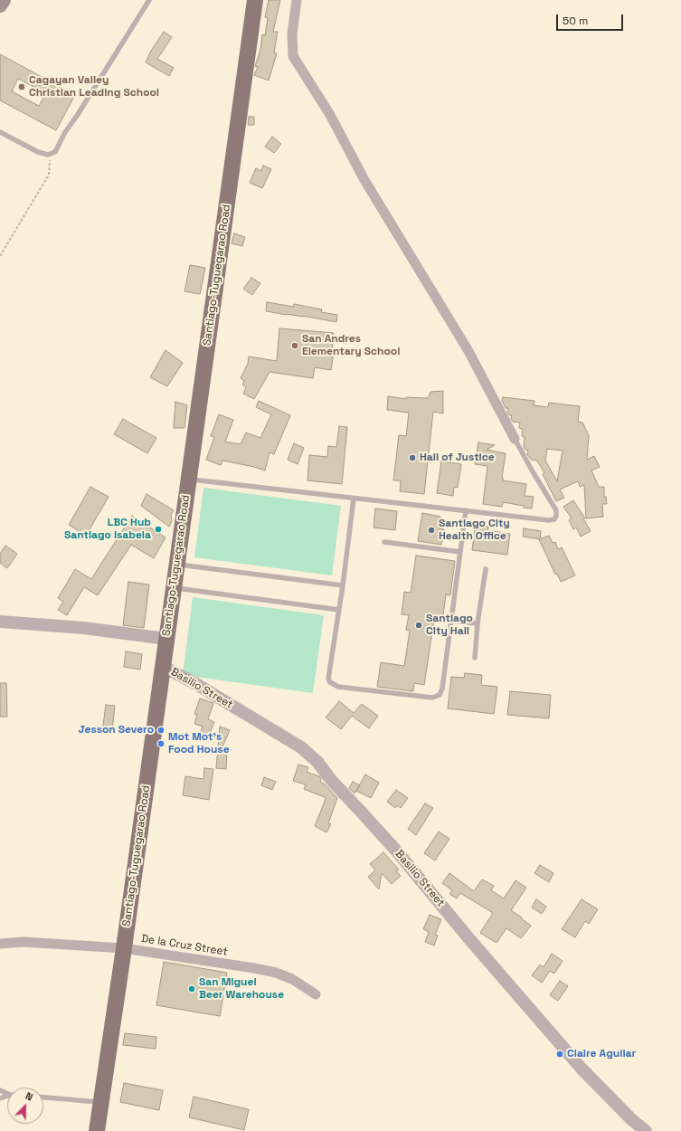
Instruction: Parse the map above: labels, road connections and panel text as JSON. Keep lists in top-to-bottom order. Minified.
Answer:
{"streets":{"main road":["Santiago-Tuguegarao Road"],"street":["Basilio Street","De la Cruz Street"]},"crossings":[["Santiago-Tuguegarao Road","Basilio Street"],["Santiago-Tuguegarao Road","De la Cruz Street"]],"places":["Cagayan Valley Christian Leading School","San Andres Elementary School","Hall of Justice","LBC Hub Santiago Isabela","Santiago City Health Office","Santiago City Hall","Jesson Severo","Mot Mot's Food House","San Miguel Beer Warehouse","Claire Aguilar"],"scale_bar":"50 m","north":"top right"}
